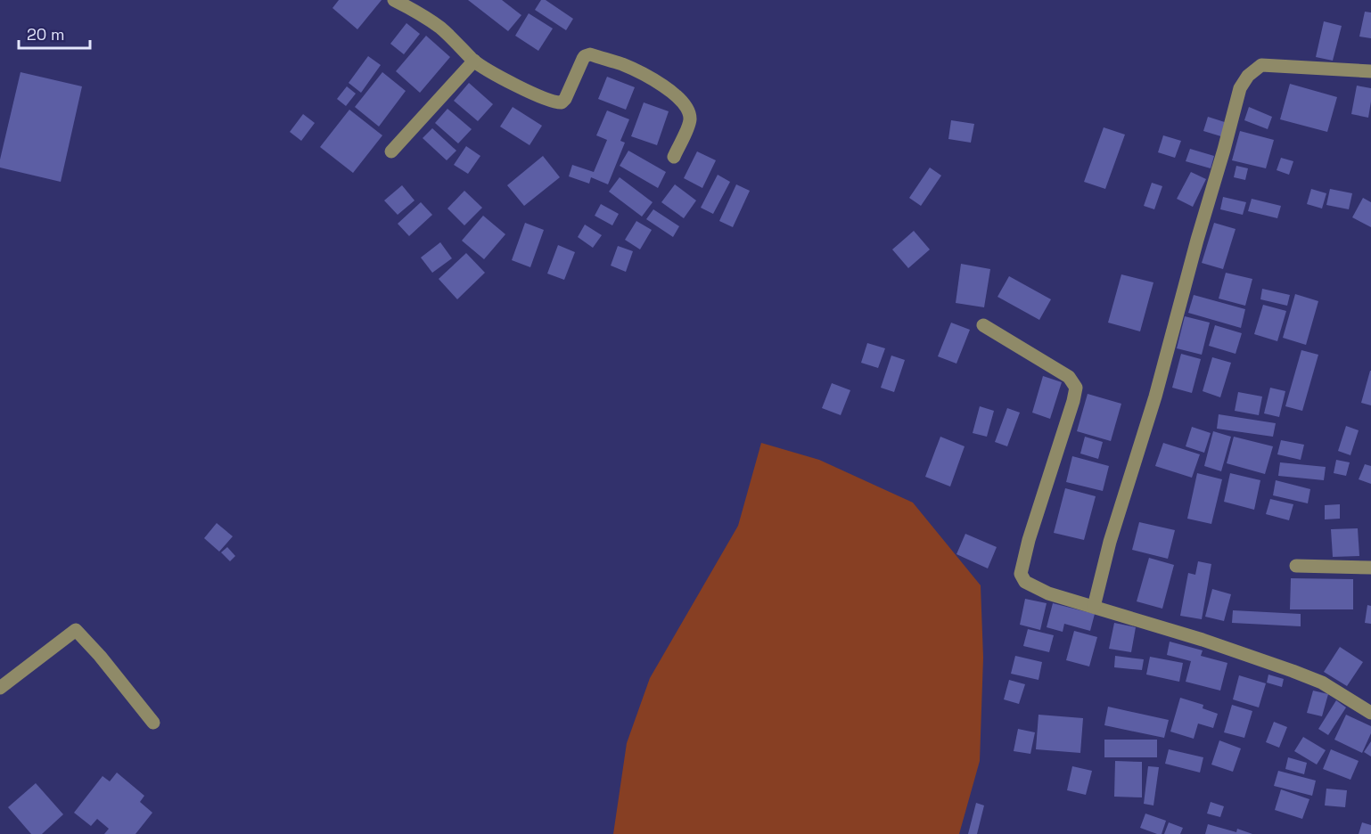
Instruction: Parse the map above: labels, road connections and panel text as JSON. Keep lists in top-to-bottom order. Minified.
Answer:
{"scale_bar":"20 m"}
